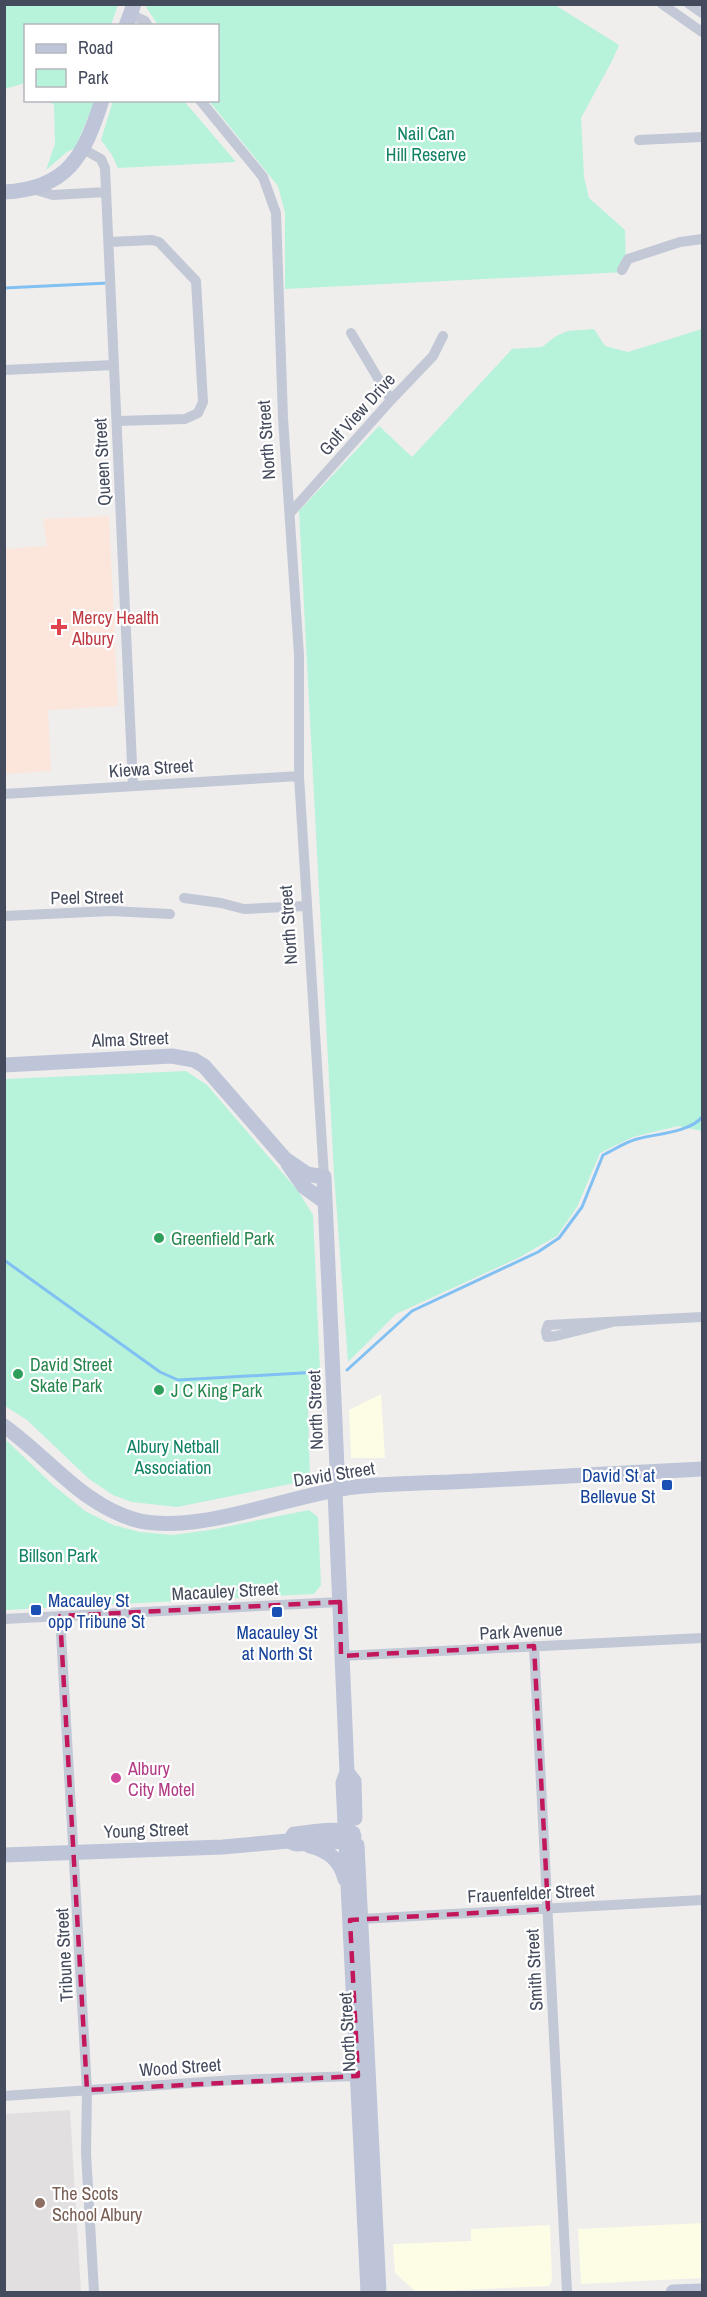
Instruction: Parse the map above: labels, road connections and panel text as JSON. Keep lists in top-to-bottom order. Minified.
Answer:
{"streets":{"main road":["North Street","Alma Street","David Street","Young Street"],"street":["Golf View Drive","Queen Street","Kiewa Street","Peel Street","Macauley Street","Park Avenue","Frauenfelder Street","Tribune Street","Smith Street","Wood Street"]},"crossings":[["Golf View Drive","North Street"],["North Street","Kiewa Street"],["North Street","Alma Street"],["North Street","David Street"],["North Street","Macauley Street"],["North Street","Park Avenue"],["North Street","Young Street"],["North Street","Frauenfelder Street"],["North Street","Wood Street"],["Queen Street","Kiewa Street"],["Macauley Street","Tribune Street"],["Park Avenue","Smith Street"],["Young Street","Tribune Street"],["Frauenfelder Street","Smith Street"],["Tribune Street","Wood Street"]],"parks":["Nail Can Hill Reserve","Albury Netball Association","Billson Park"],"places":{"health":["Mercy Health Albury"],"other":["Greenfield Park","David Street Skate Park","J C King Park","Albury City Motel","The Scots School Albury"],"transit":["David St at Bellevue St","Macauley St opp Tribune St","Macauley St at North St"]},"legend":["Road","Park"]}
